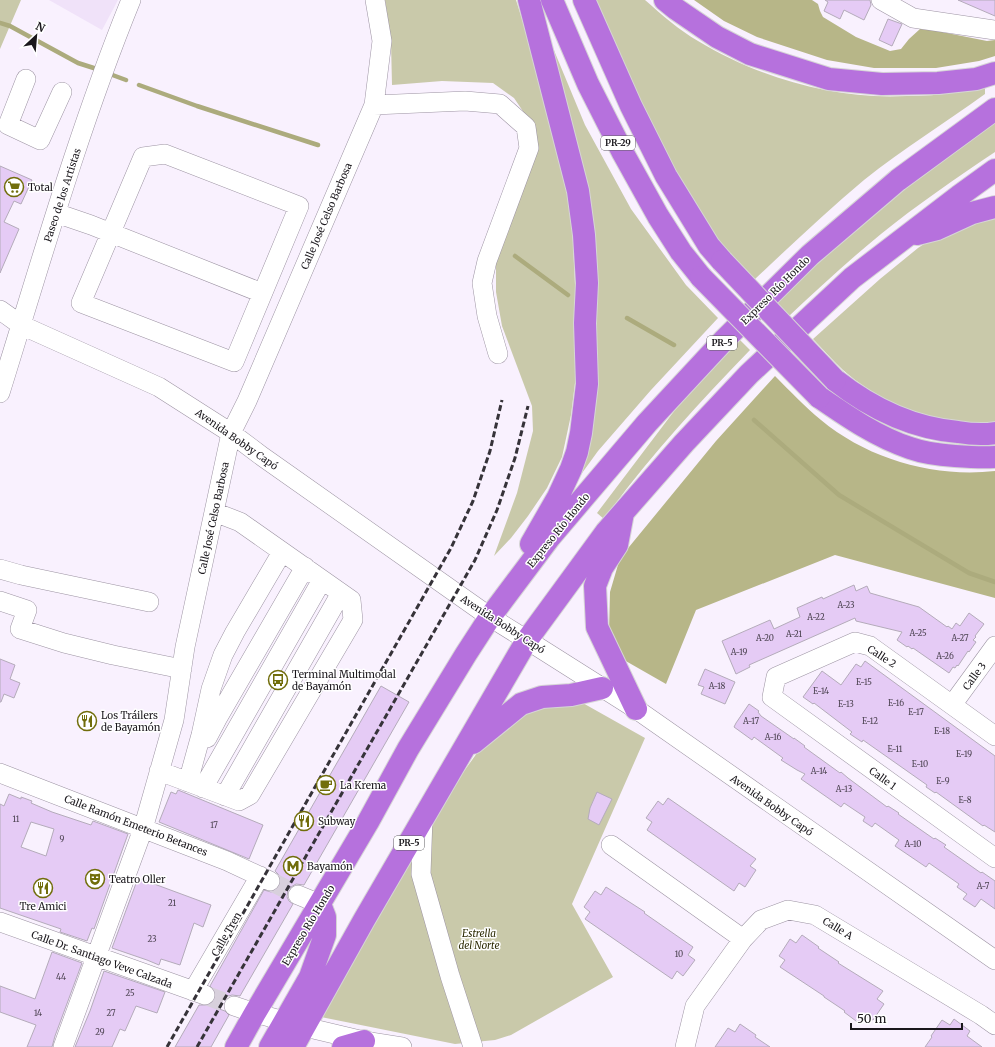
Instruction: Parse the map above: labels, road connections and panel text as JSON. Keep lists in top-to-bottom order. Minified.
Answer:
{"streets":{"highway":["PR-29","Expreso Río Hondo","PR-5"],"street":["Paseo de los Artistas","Calle José Celso Barbosa","Avenida Bobby Capó","Calle 2","Calle 3","Calle 1","Calle Ramón Emeterio Betances","Calle A","Calle Tren","Calle Dr. Santiago Veve Calzada"]},"crossings":[["Paseo de los Artistas","Avenida Bobby Capó"],["Calle José Celso Barbosa","Avenida Bobby Capó"],["Calle José Celso Barbosa","Calle Ramón Emeterio Betances"],["Calle José Celso Barbosa","Calle Dr. Santiago Veve Calzada"],["Expreso Río Hondo","Avenida Bobby Capó"],["PR-5","Avenida Bobby Capó"],["Calle 2","Calle 3"],["Calle 2","Calle 1"],["Calle Ramón Emeterio Betances","Calle Tren"],["Calle Tren","Calle Dr. Santiago Veve Calzada"]],"parks":["Estrella del Norte"],"places":{"supermarket":["Total"],"bus stop":["Terminal Multimodal de Bayamón"],"restaurant":["Los Tráilers de Bayamón","Subway","Tre Amici"],"cafe":["La Krema"],"metro station":["Bayamón"],"theatre":["Teatro Oller"]},"house_numbers":["A-23","A-22","A-25","A-21","A-20","A-27","A-19","A-26","E-15","A-18","E-14","E-16","E-13","E-17","A-17","E-12","E-18","A-16","E-11","E-19","E-10","A-14","E-9","A-13","E-8","11","17","9","A-10","A-7","21","23","10","44","25","14","27","29"],"scale_bar":"50 m","north":"top right"}
